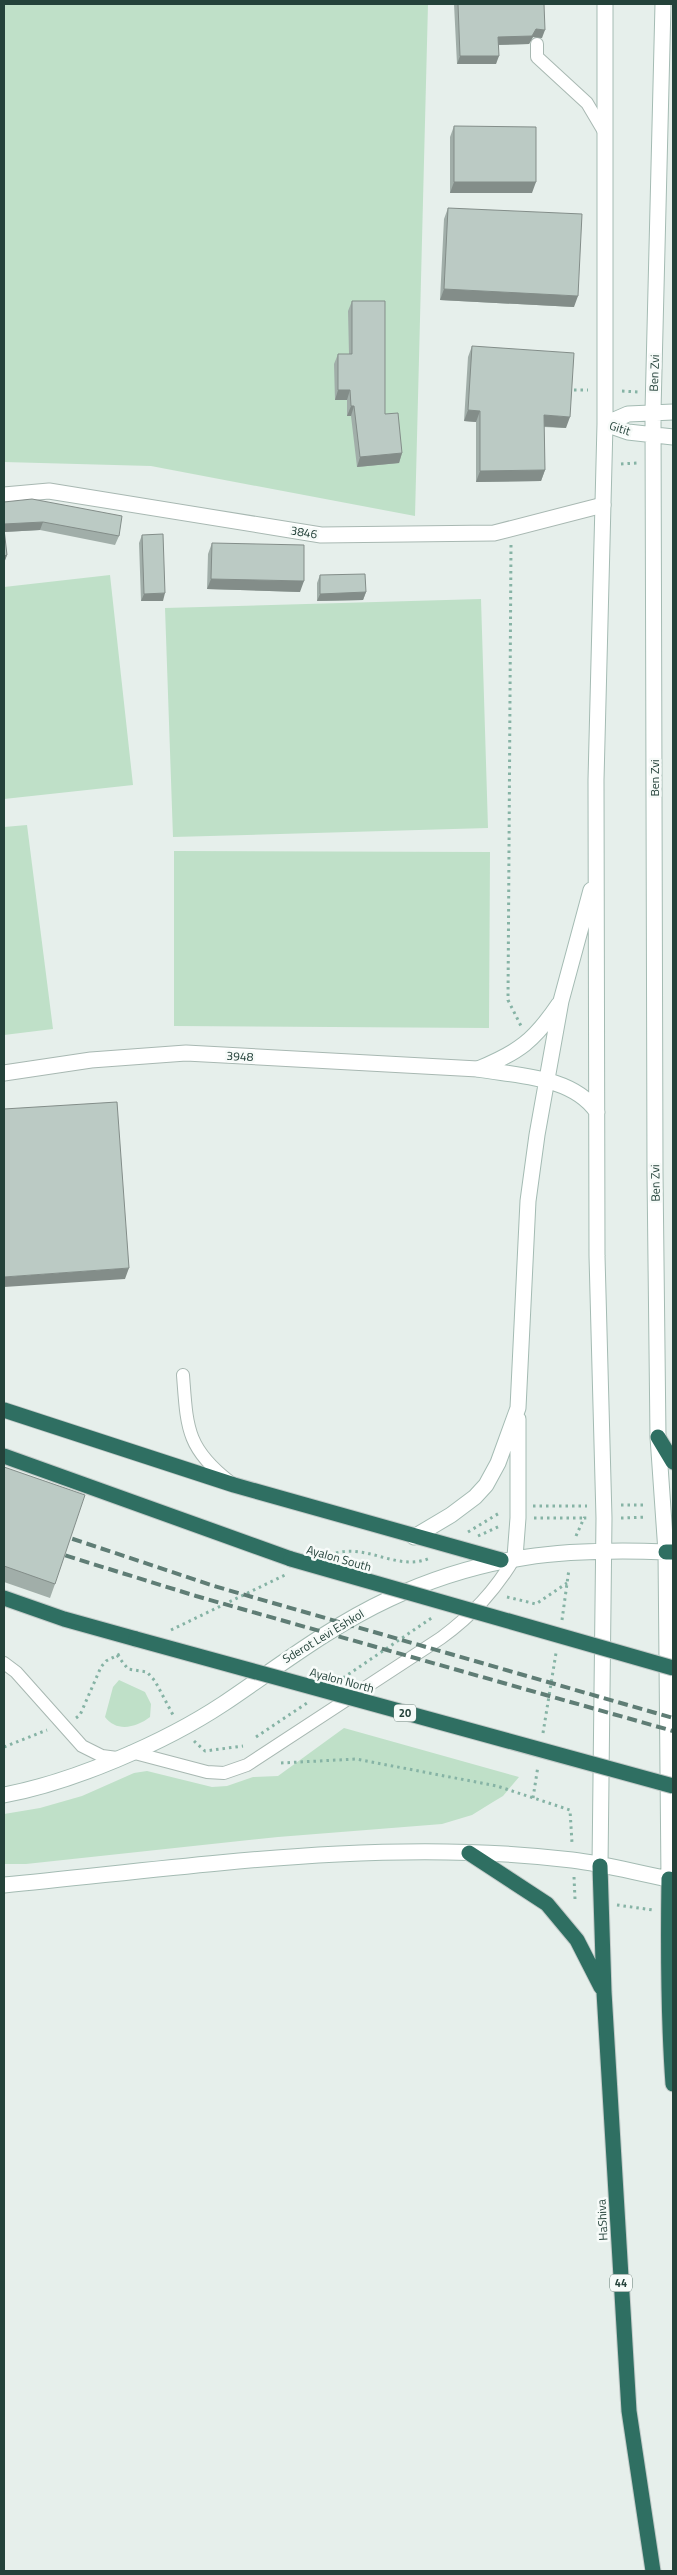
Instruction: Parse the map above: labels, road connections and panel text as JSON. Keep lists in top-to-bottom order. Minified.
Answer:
{"streets":{"highway":["Ayalon South","Ayalon North","20","HaShiva","44"],"main road":["Ben Zvi","Gitit","3846","3948","Sderot Levi Eshkol"]},"crossings":[["Ben Zvi","Gitit"],["Ben Zvi","Sderot Levi Eshkol"],["Sderot Levi Eshkol","44"],["HaShiva","44"]]}
